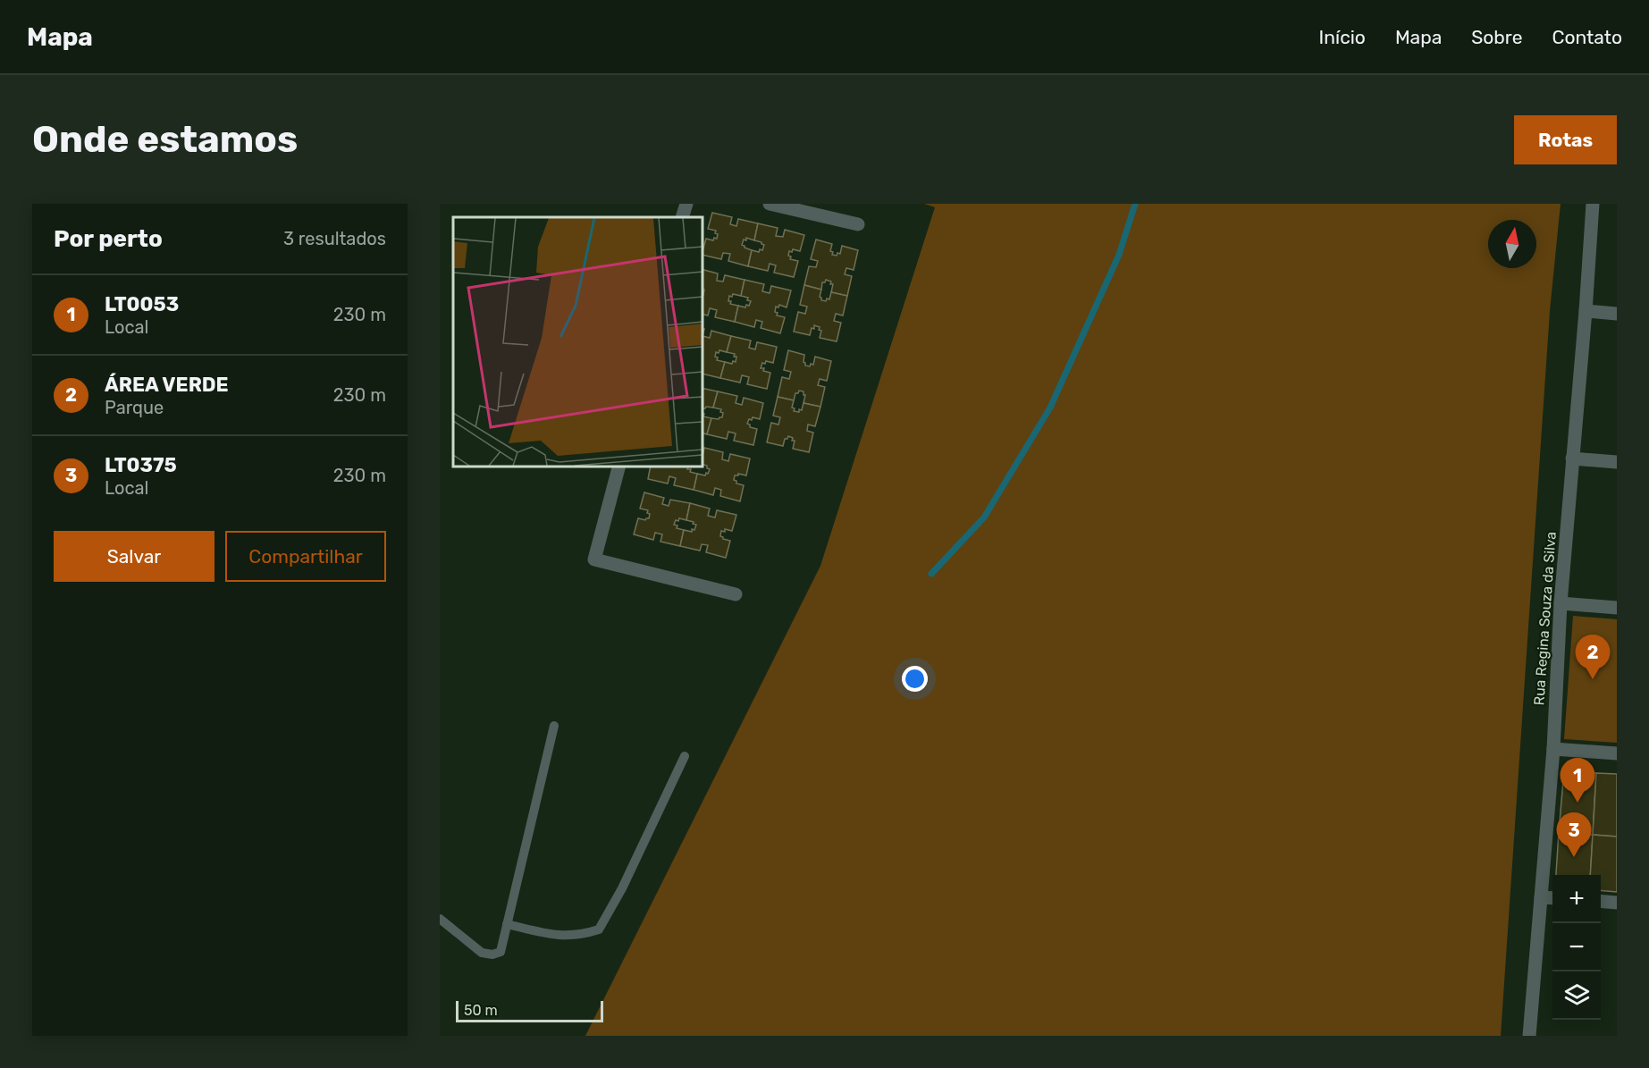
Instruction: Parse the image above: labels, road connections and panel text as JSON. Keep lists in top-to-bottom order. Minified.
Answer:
{"streets":{"street":["Rua Regina Souza da Silva"]},"scale_bar":"50 m","north":"top","page":{"header":"Mapa","nav":["Início","Mapa","Sobre","Contato"],"buttons":["Rotas",["Salvar","Compartilhar"]],"title":"Onde estamos","heading":["Por perto","3 resultados"],"list":[{"mark":"1","name":"LT0053","note":"Local","value":"230 m"},{"mark":"2","name":"ÁREA VERDE","note":"Parque","value":"230 m"},{"mark":"3","name":"LT0375","note":"Local","value":"230 m"}],"pins":["2","1","3"],"map_buttons":["+","−"],"scale":"50 m"}}
